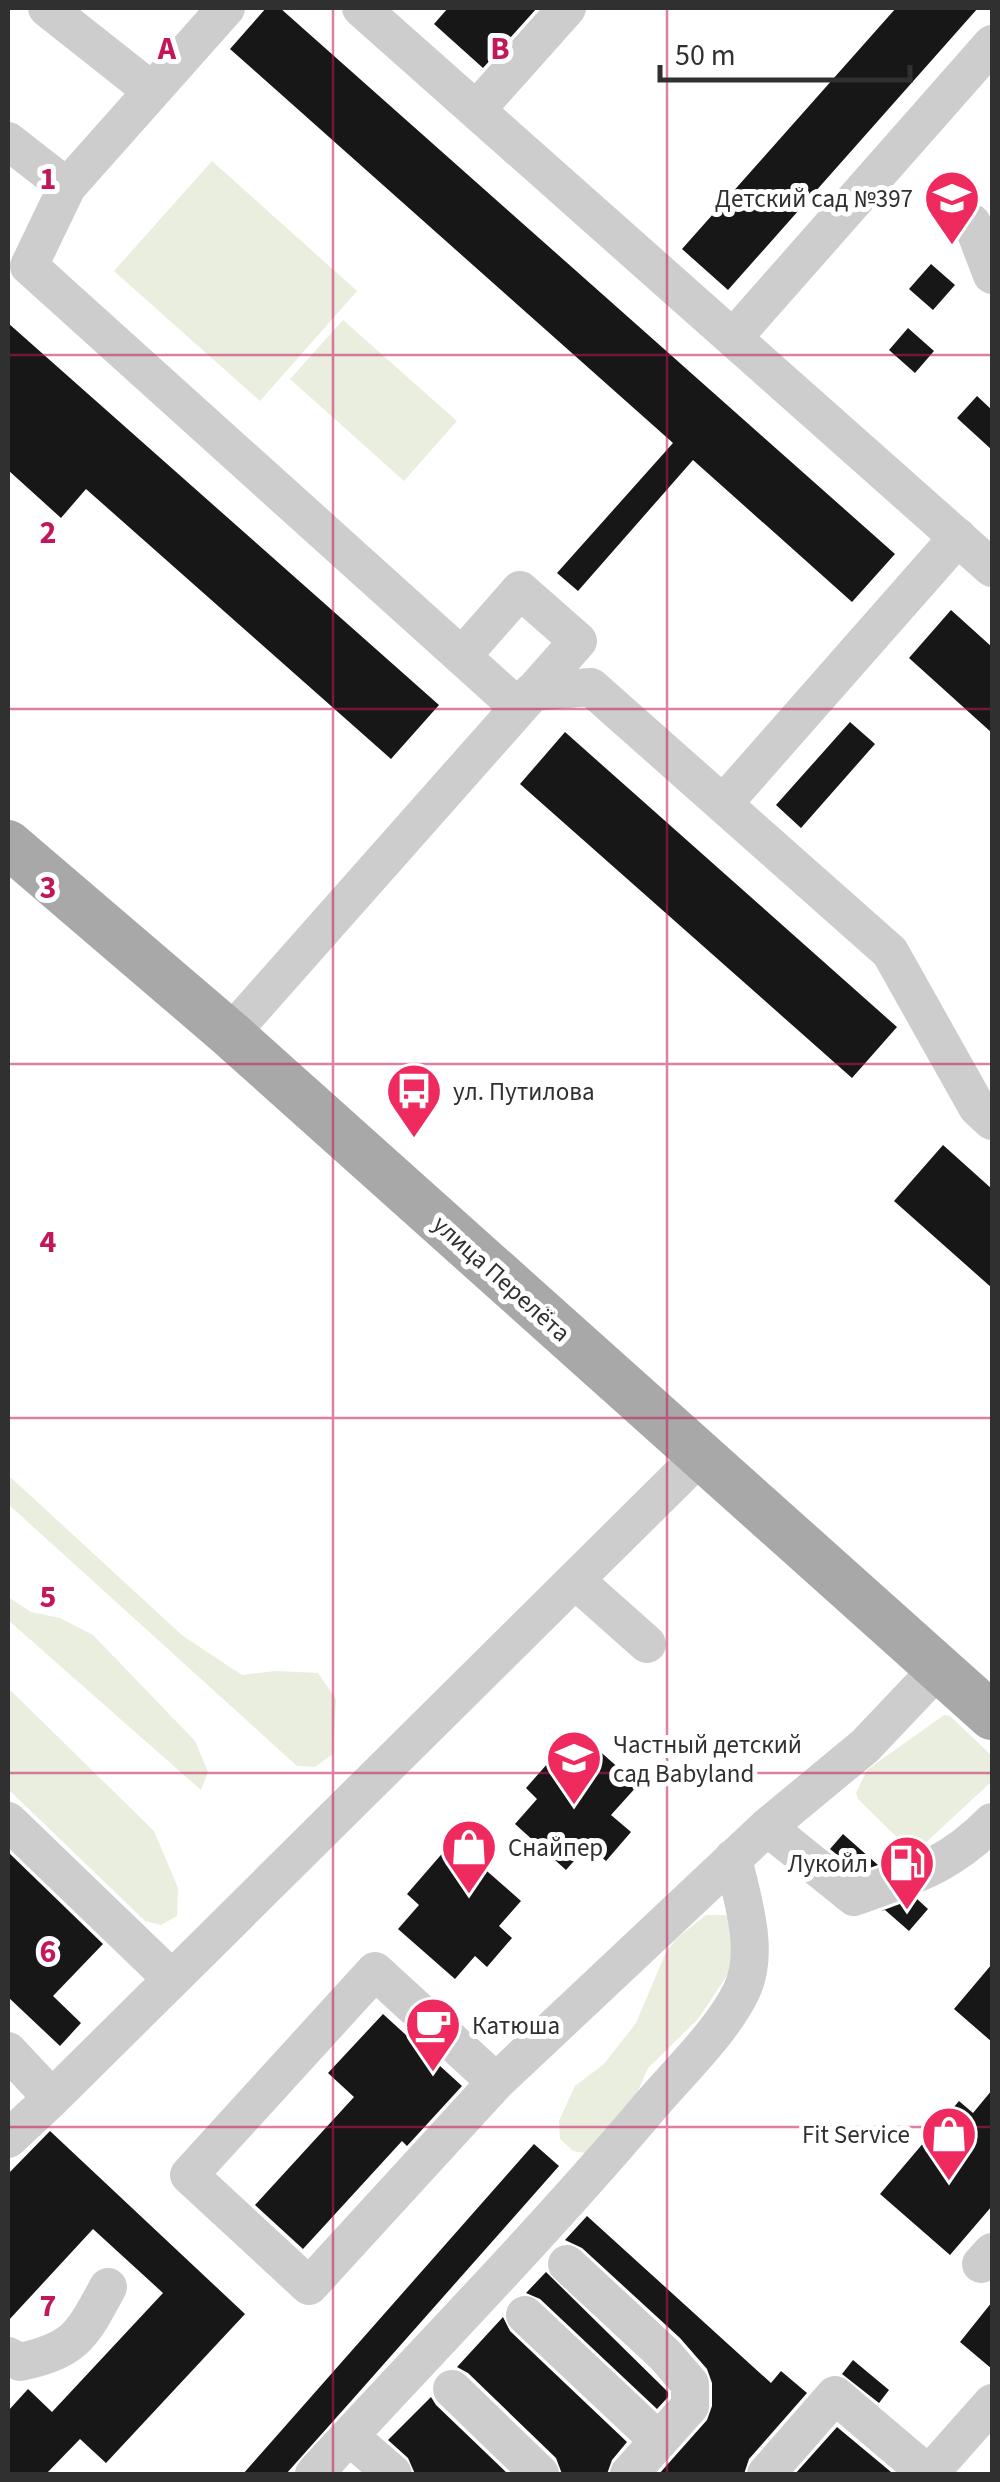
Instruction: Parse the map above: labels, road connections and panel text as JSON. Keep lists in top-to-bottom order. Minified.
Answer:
{"streets":{"main road":["улица Перелёта"]},"places":{"school or university":["Детский сад №397","Частный детский сад Babyland"],"bus stop":["ул. Путилова"],"shop":["Снайпер","Fit Service"],"fuel station":["Лукойл"],"cafe":["Катюша"]},"scale_bar":"50 m","grid":{"columns":["A","B"],"rows":["1","2","3","4","5","6","7"]}}
